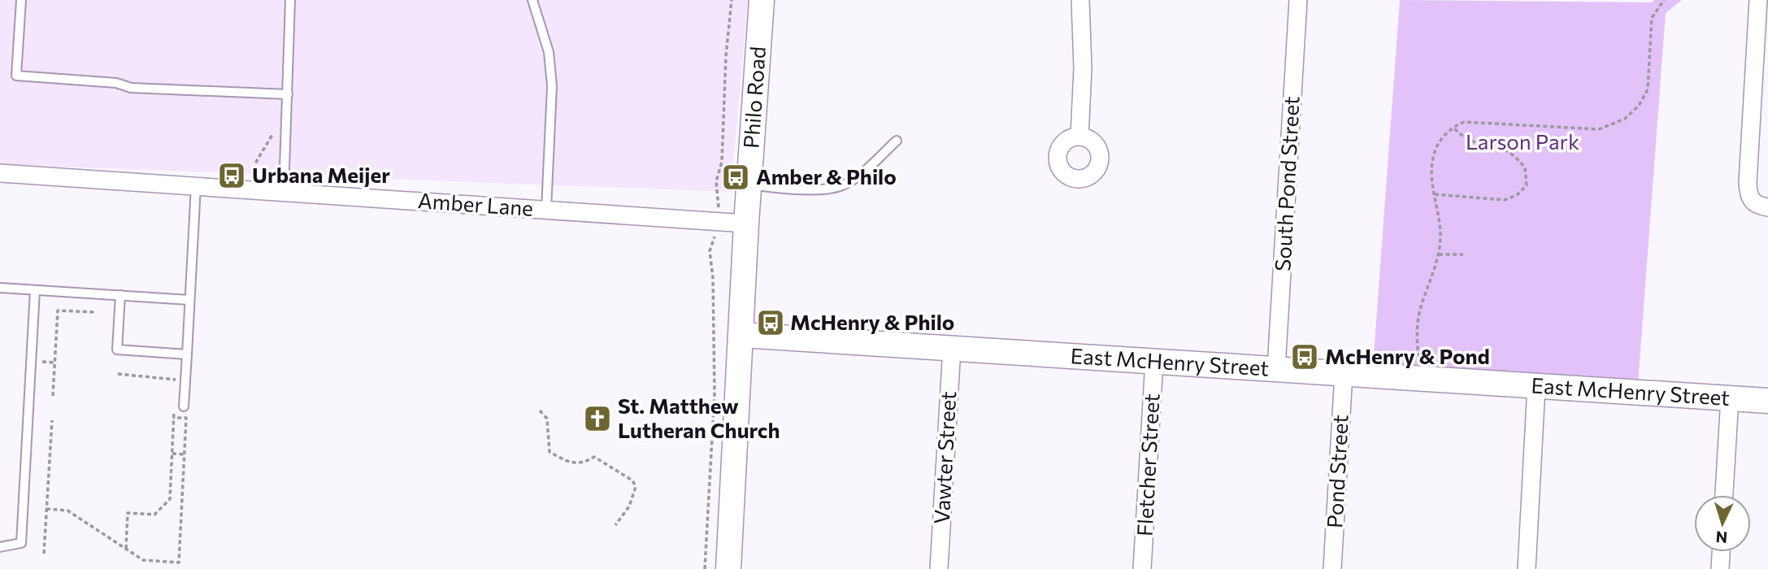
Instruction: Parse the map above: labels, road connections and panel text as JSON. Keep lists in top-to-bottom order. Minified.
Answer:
{"streets":{"street":["Philo Road","South Pond Street","Amber Lane","East McHenry Street","Vawter Street","Fletcher Street","Pond Street"]},"crossings":[["Philo Road","Amber Lane"],["Philo Road","East McHenry Street"],["South Pond Street","East McHenry Street"],["East McHenry Street","Vawter Street"],["East McHenry Street","Fletcher Street"],["East McHenry Street","Pond Street"]],"parks":["Larson Park"],"places":{"bus stop":["Urbana Meijer","Amber & Philo","McHenry & Philo","McHenry & Pond"],"church":["St. Matthew Lutheran Church"]},"north":"bottom"}
